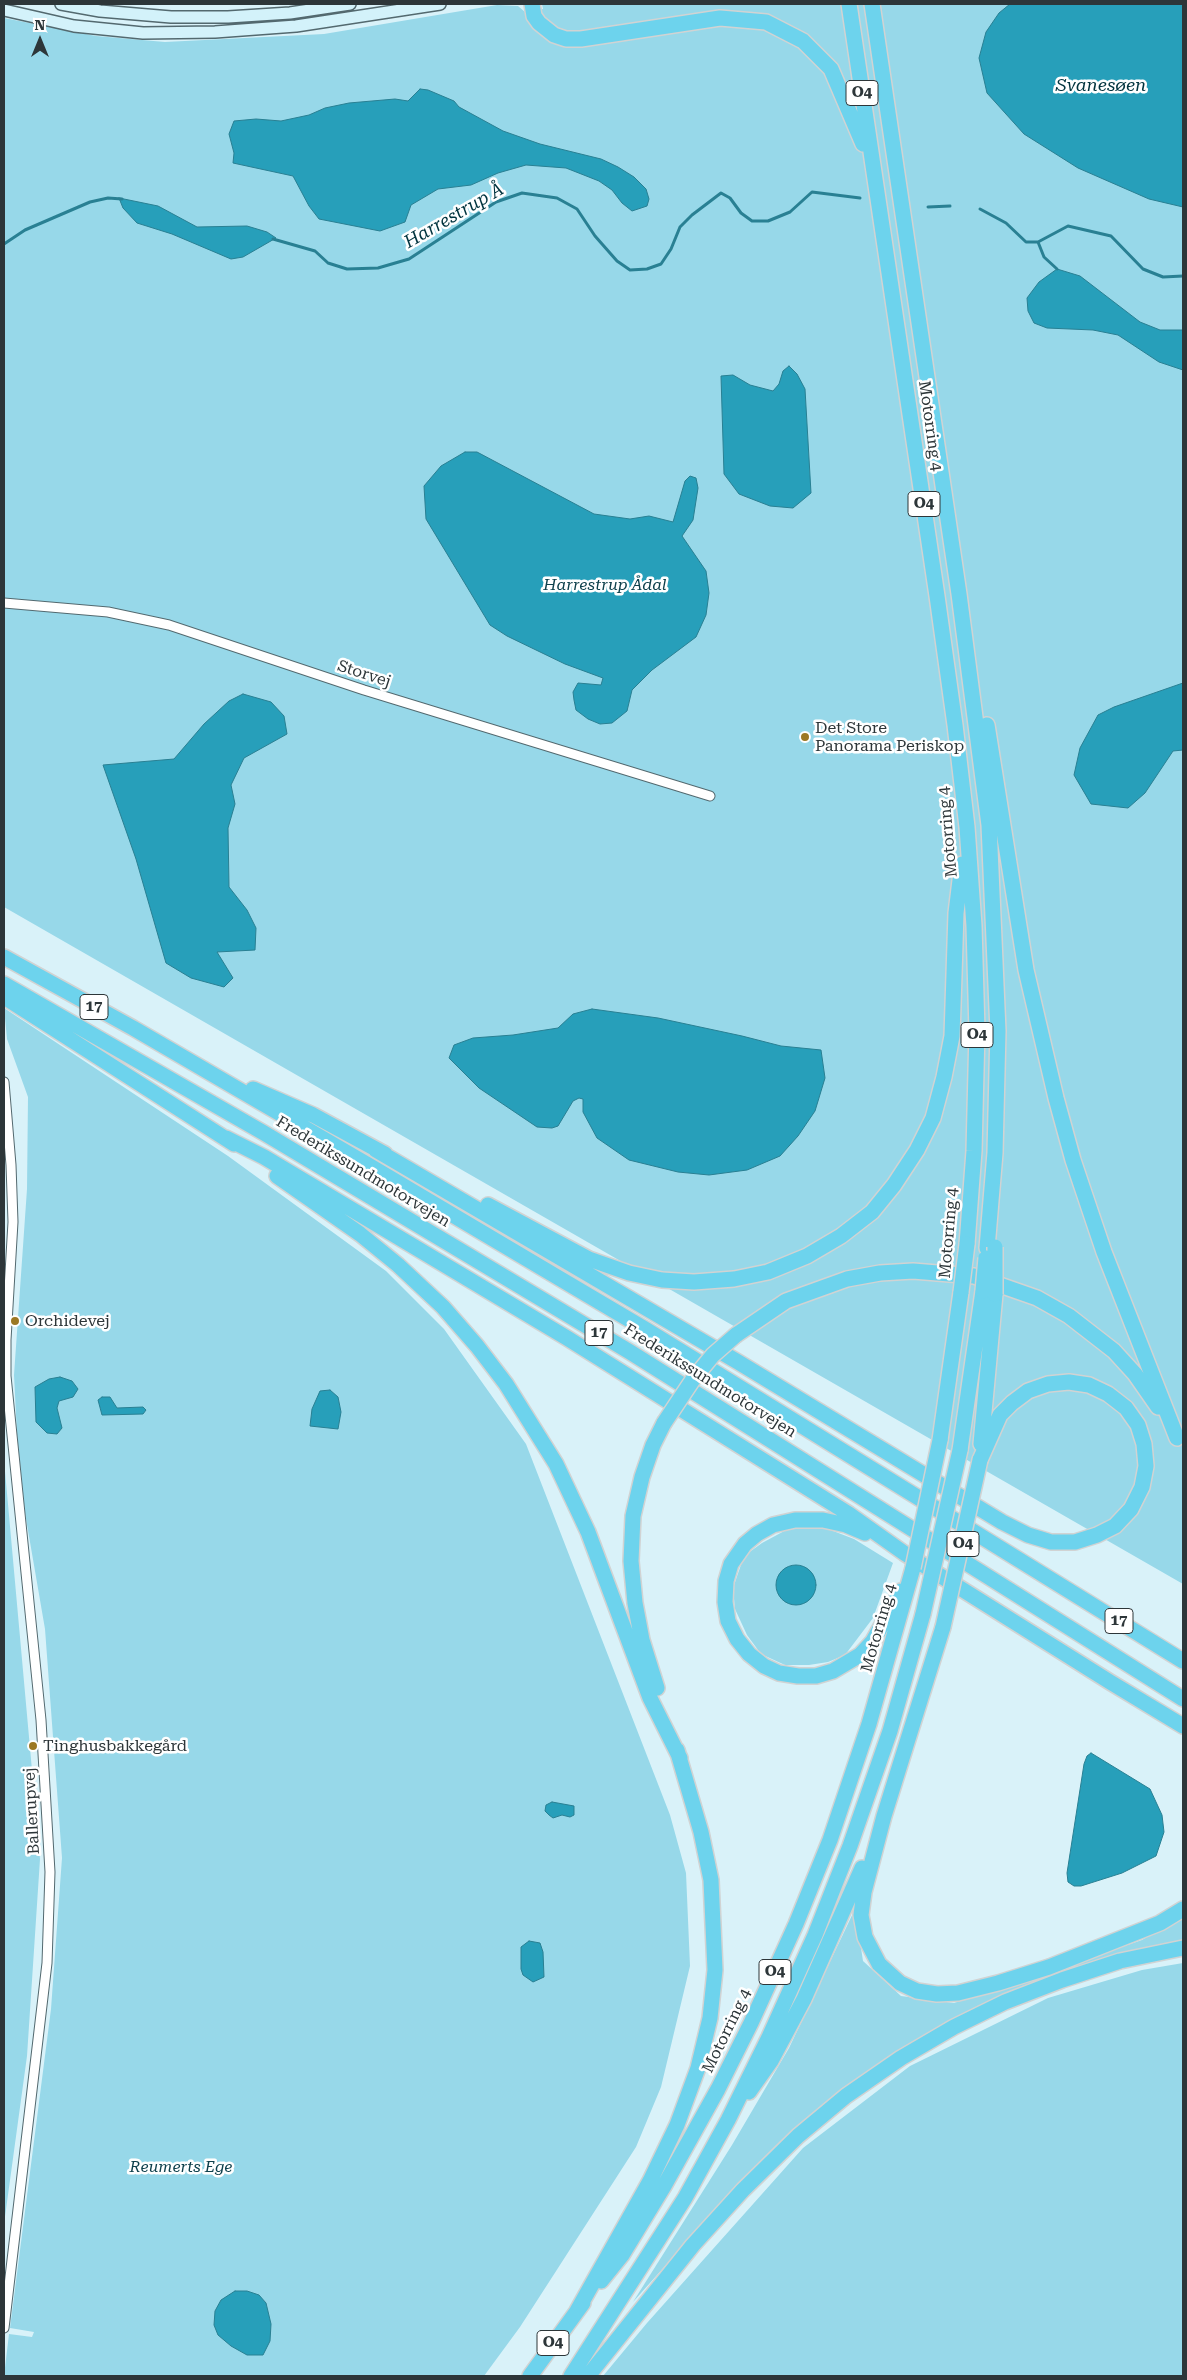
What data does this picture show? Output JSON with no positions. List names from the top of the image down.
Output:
{
  "streets": {
    "highway": [
      "O4",
      "Motorring 4",
      "17",
      "Frederikssundmotorvejen"
    ],
    "street": ["Storvej", "Ballerupvej"]
  },
  "crossings": [
    ["O4", "Motorring 4"]
  ],
  "water": ["Svanesøen", "Harrestrup Å"],
  "parks": ["Harrestrup Ådal", "Reumerts Ege"],
  "places": ["Det Store Panorama Periskop", "Orchidevej", "Tinghusbakkegård"],
  "north": "top"
}
